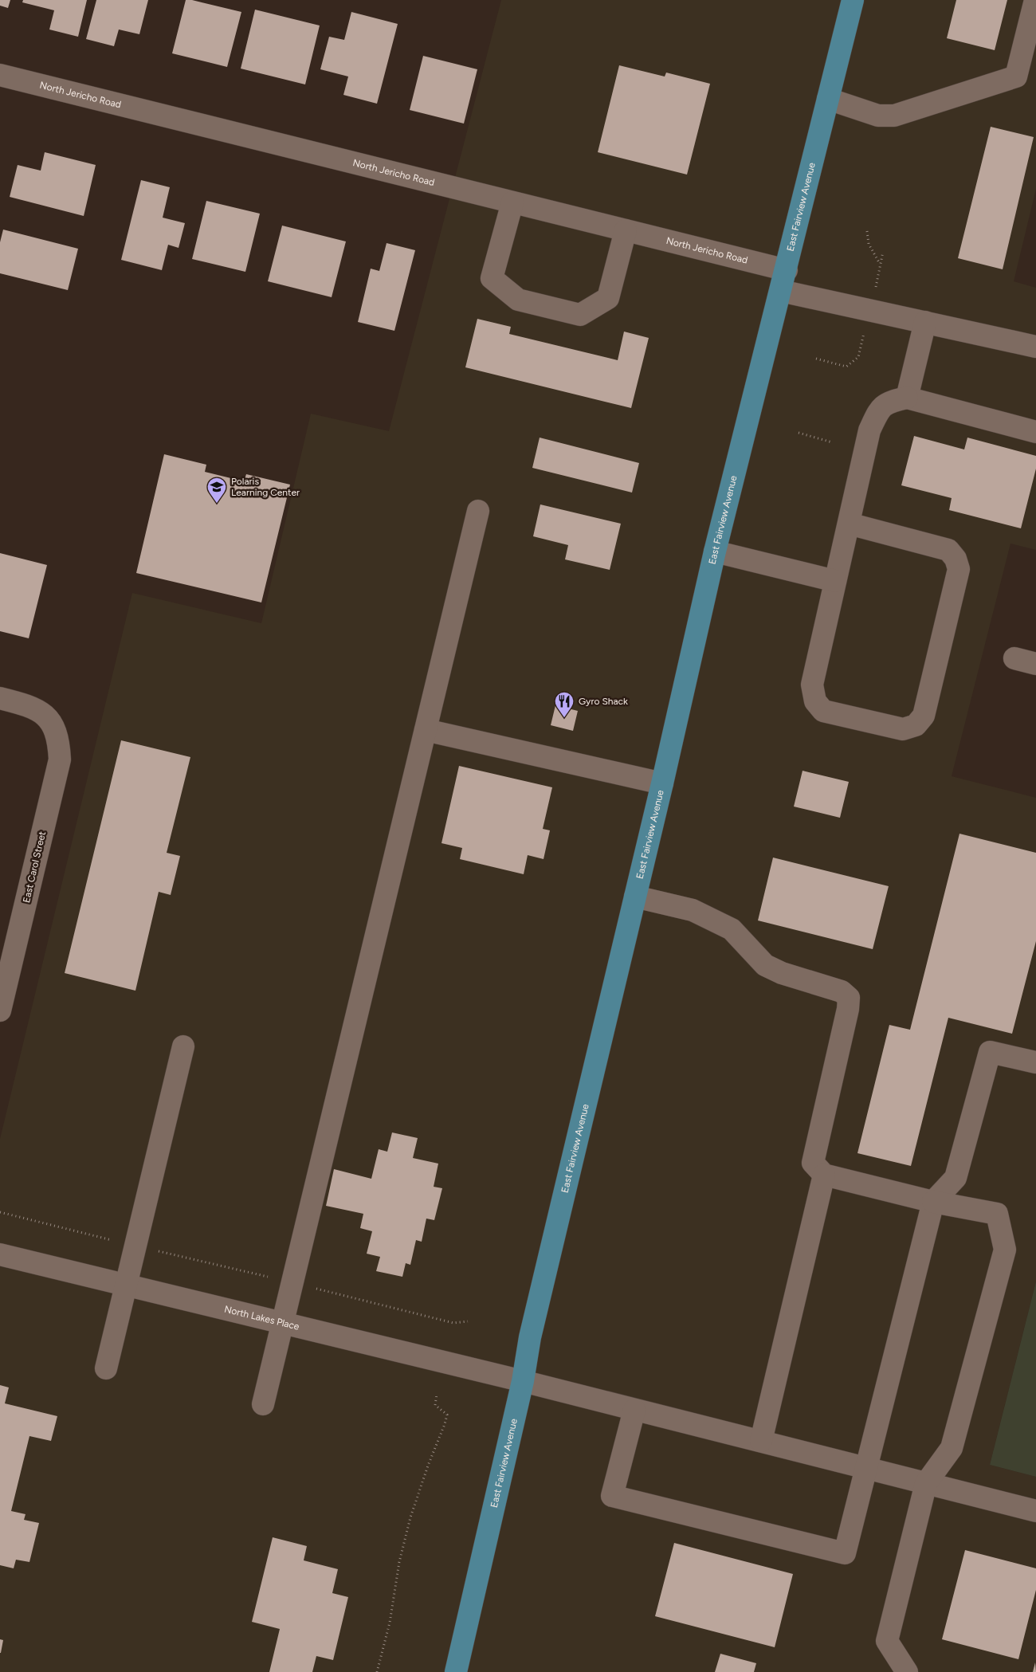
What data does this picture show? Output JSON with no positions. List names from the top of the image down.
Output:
{
  "streets": {
    "main road": ["East Fairview Avenue"],
    "street": ["North Jericho Road", "East Carol Street", "North Lakes Place"]
  },
  "crossings": [
    ["North Jericho Road", "East Fairview Avenue"],
    ["East Fairview Avenue", "North Lakes Place"]
  ],
  "places": {
    "school or university": ["Polaris Learning Center"],
    "restaurant": ["Gyro Shack"]
  }
}
